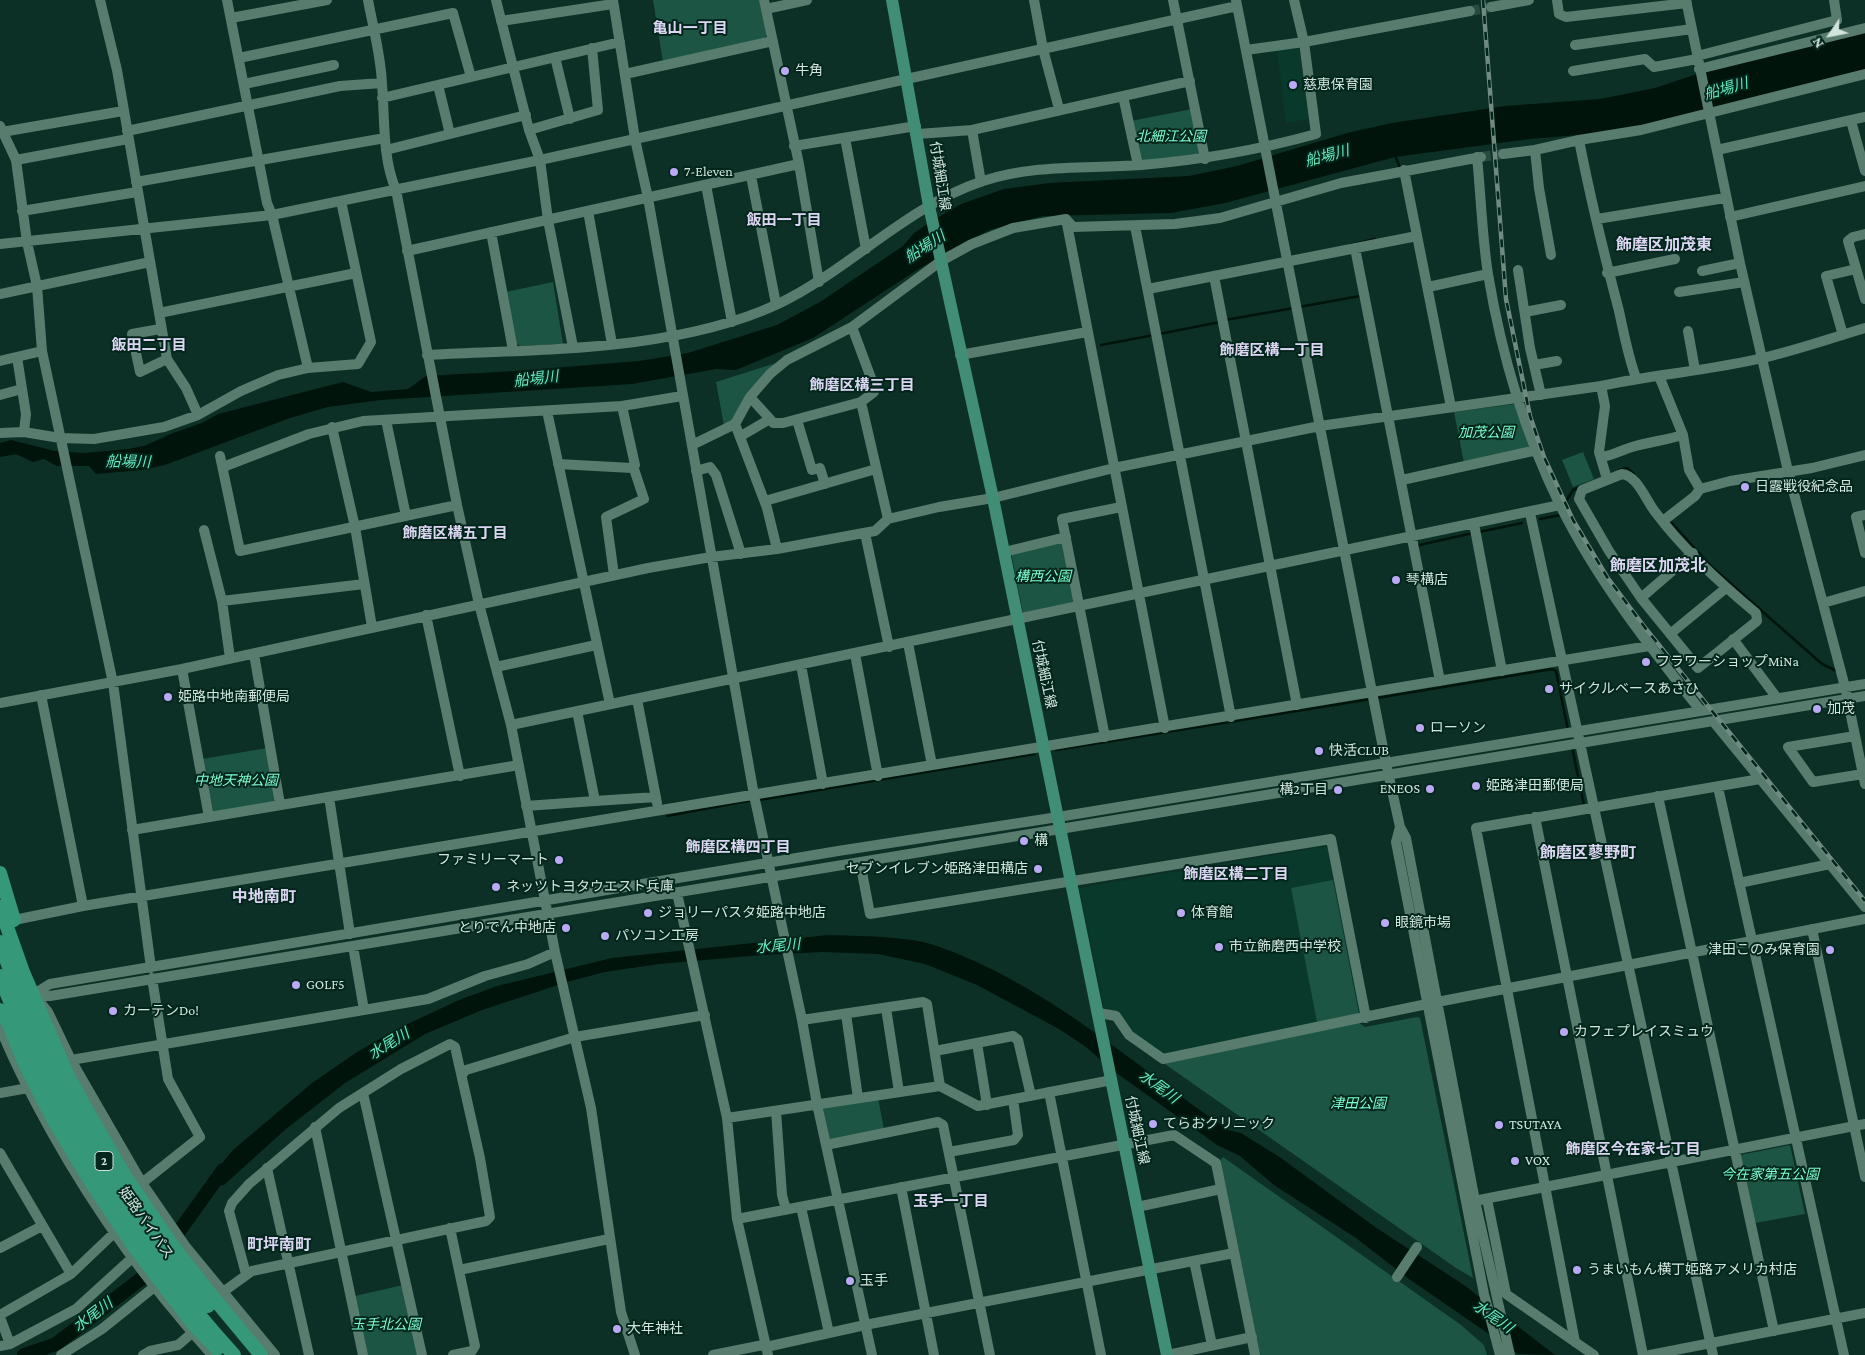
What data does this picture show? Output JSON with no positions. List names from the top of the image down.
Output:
{
  "streets": {
    "highway": ["2", "姫路バイパス"],
    "main road": ["付城細江線"]
  },
  "districts": [
    "亀山一丁目",
    "飯田一丁目",
    "飾磨区加茂東",
    "飯田二丁目",
    "飾磨区構一丁目",
    "飾磨区構三丁目",
    "飾磨区構五丁目",
    "飾磨区加茂北",
    "飾磨区構四丁目",
    "飾磨区蓼野町",
    "飾磨区構二丁目",
    "中地南町",
    "飾磨区今在家七丁目",
    "玉手一丁目",
    "町坪南町"
  ],
  "water": ["船場川", "水尾川"],
  "parks": [
    "北細江公園",
    "加茂公園",
    "構西公園",
    "中地天神公園",
    "津田公園",
    "今在家第五公園",
    "玉手北公園"
  ],
  "places": [
    "牛角",
    "慈恵保育園",
    "7-Eleven",
    "日露戦役紀念品",
    "琴構店",
    "フラワーショップMiNa",
    "サイクルベースあさひ",
    "姫路中地南郵便局",
    "加茂",
    "ローソン",
    "快活CLUB",
    "姫路津田郵便局",
    "ENEOS",
    "構2丁目",
    "構",
    "ファミリーマート",
    "セブンイレブン姫路津田構店",
    "ネッツトヨタウエスト兵庫",
    "ジョリーパスタ姫路中地店",
    "体育館",
    "眼鏡市場",
    "とりでん中地店",
    "パソコン工房",
    "市立飾磨西中学校",
    "津田このみ保育園",
    "GOLF5",
    "カーテンDo!",
    "カフェプレイスミュウ",
    "てらおクリニック",
    "TSUTAYA",
    "VOX",
    "うまいもん横丁姫路アメリカ村店",
    "玉手",
    "大年神社"
  ],
  "north": "bottom left"
}
